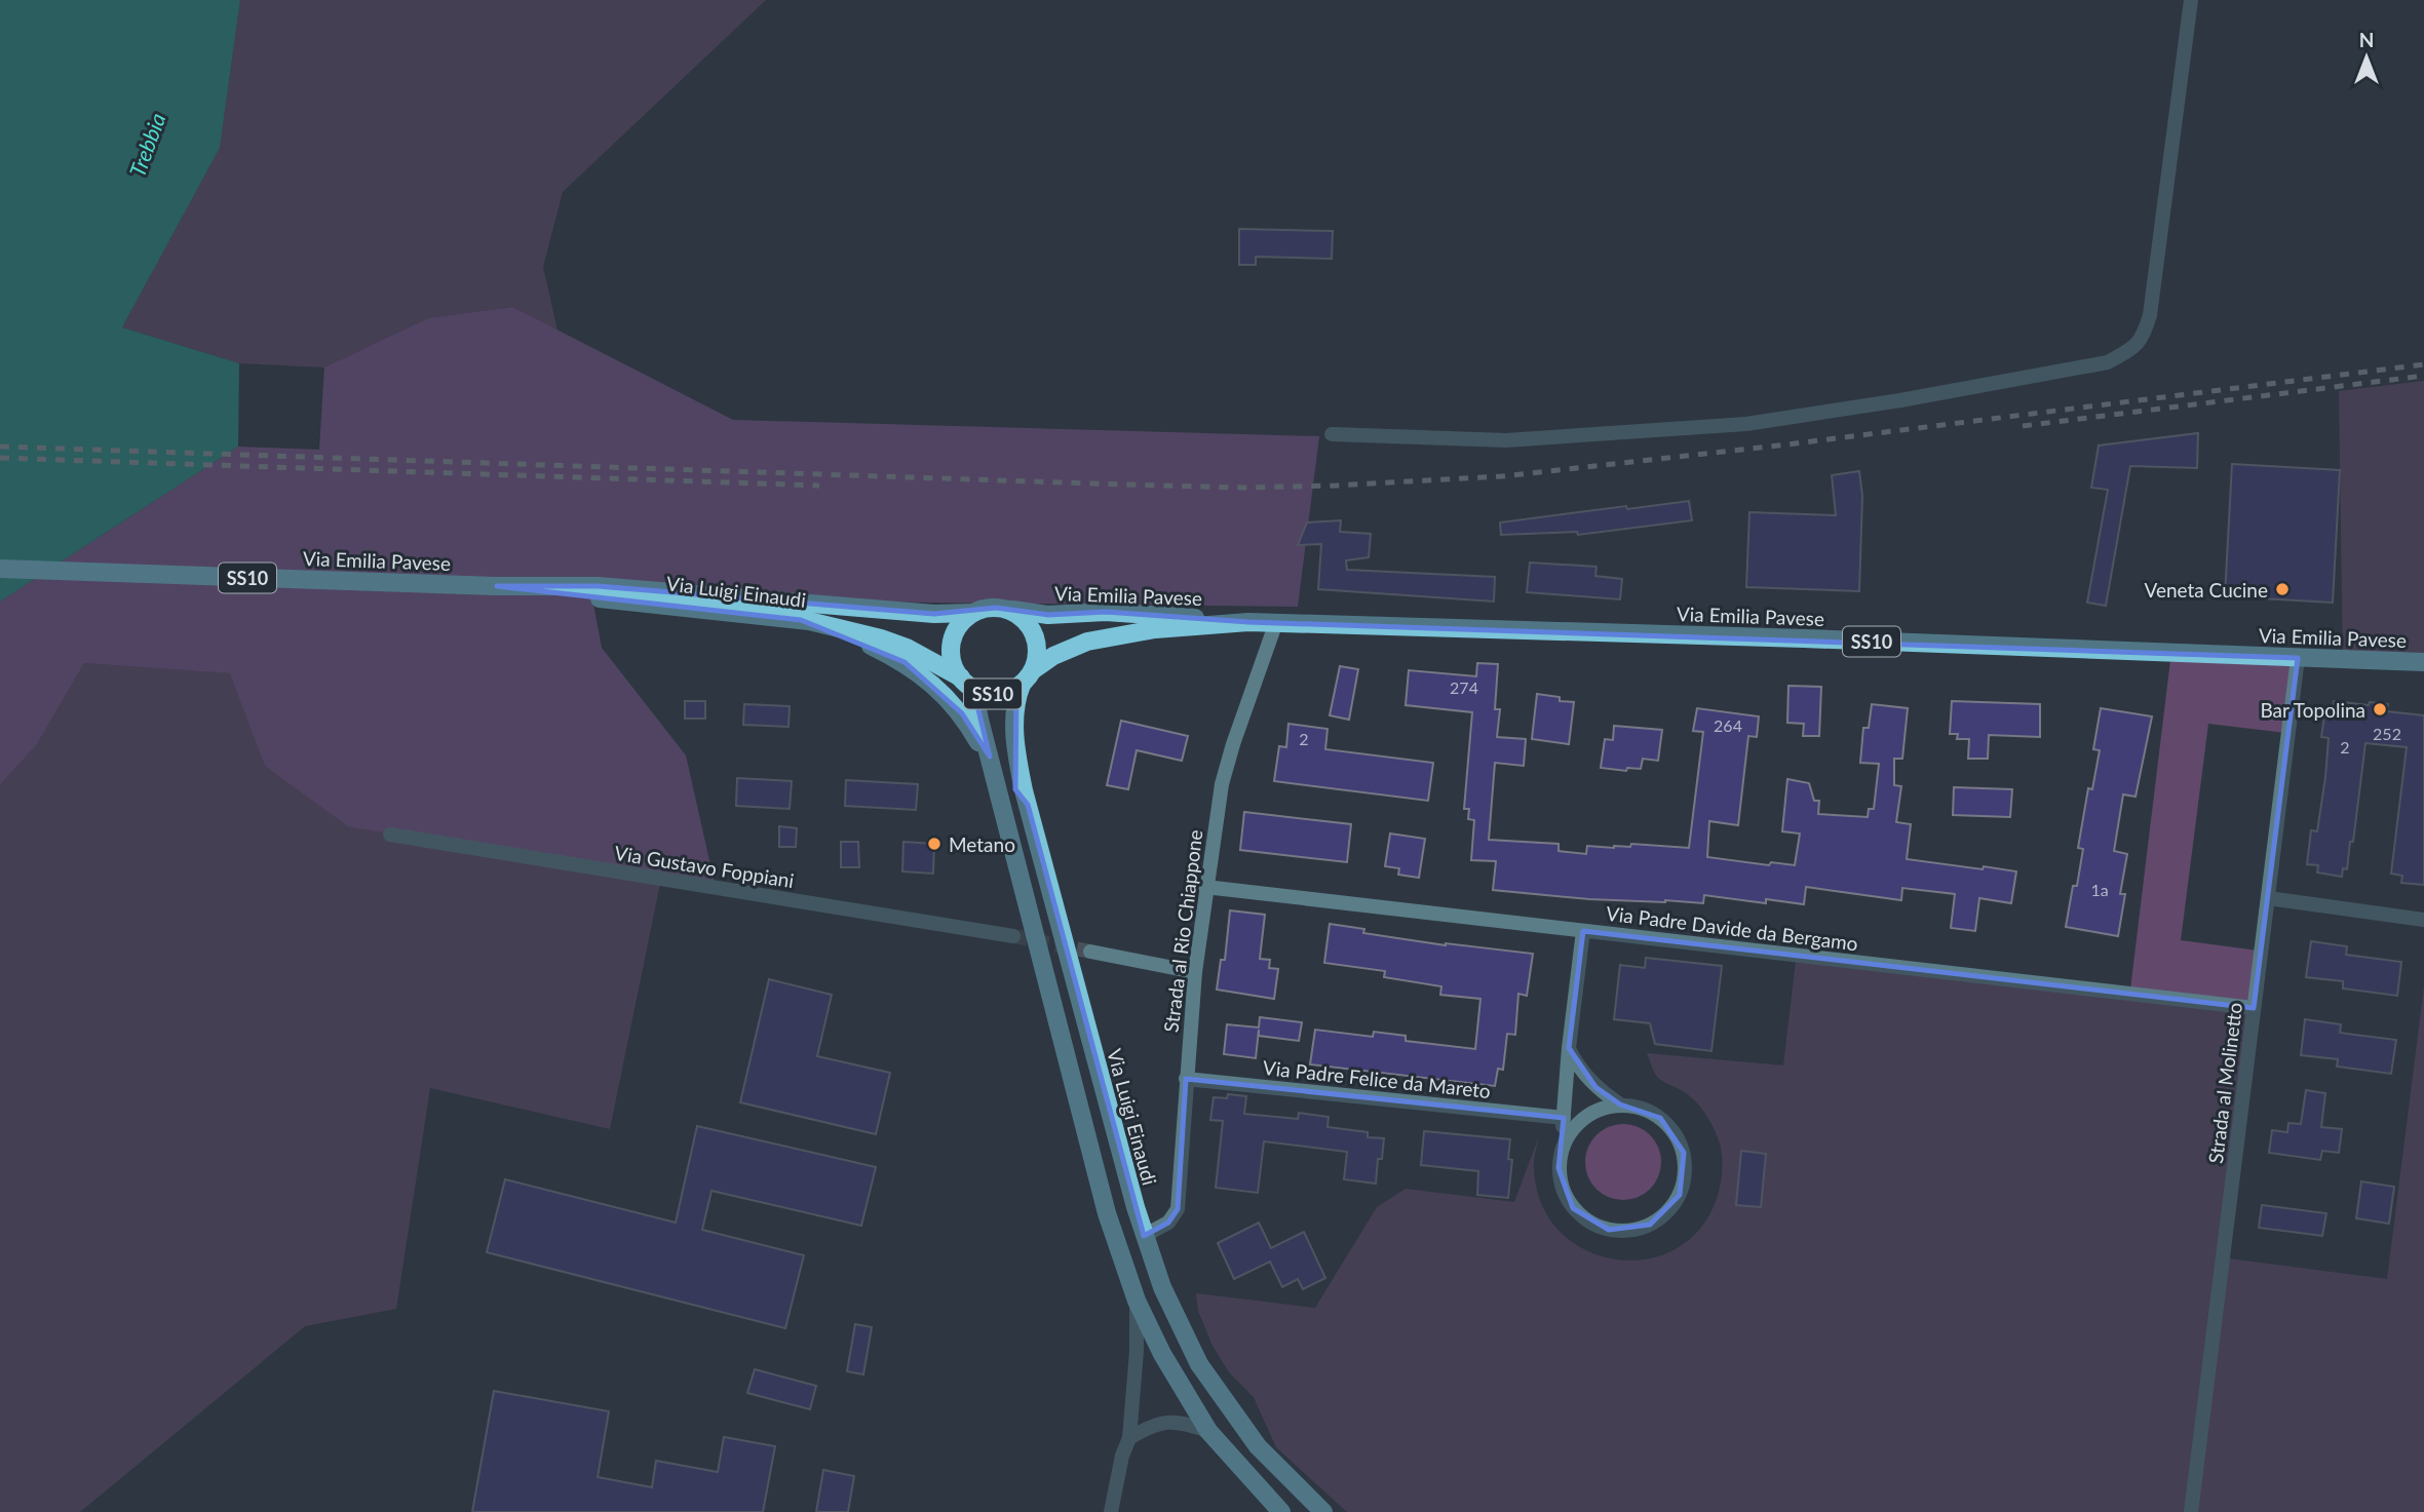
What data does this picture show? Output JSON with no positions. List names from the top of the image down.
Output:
{
  "streets": {
    "main road": ["Via Emilia Pavese", "SS10", "Via Luigi Einaudi"],
    "street": [
      "Via Gustavo Foppiani",
      "Via Padre Davide da Bergamo",
      "Strada al Rio Chiappone",
      "Via Padre Felice da Mareto",
      "Strada al Molinetto"
    ]
  },
  "crossings": [
    ["Via Emilia Pavese", "SS10"],
    ["Via Emilia Pavese", "Via Luigi Einaudi"],
    ["Via Emilia Pavese", "Strada al Rio Chiappone"],
    ["Via Emilia Pavese", "Strada al Molinetto"],
    ["SS10", "Via Luigi Einaudi"],
    ["Via Luigi Einaudi", "Strada al Rio Chiappone"],
    ["Via Padre Davide da Bergamo", "Strada al Rio Chiappone"],
    ["Via Padre Davide da Bergamo", "Strada al Molinetto"],
    ["Strada al Rio Chiappone", "Via Padre Felice da Mareto"]
  ],
  "water": ["Trebbia"],
  "places": ["Veneta Cucine", "Bar Topolina", "Metano"],
  "house_numbers": [
    "274",
    "264",
    "252",
    "2",
    "2",
    "1a"
  ],
  "north": "top"
}
